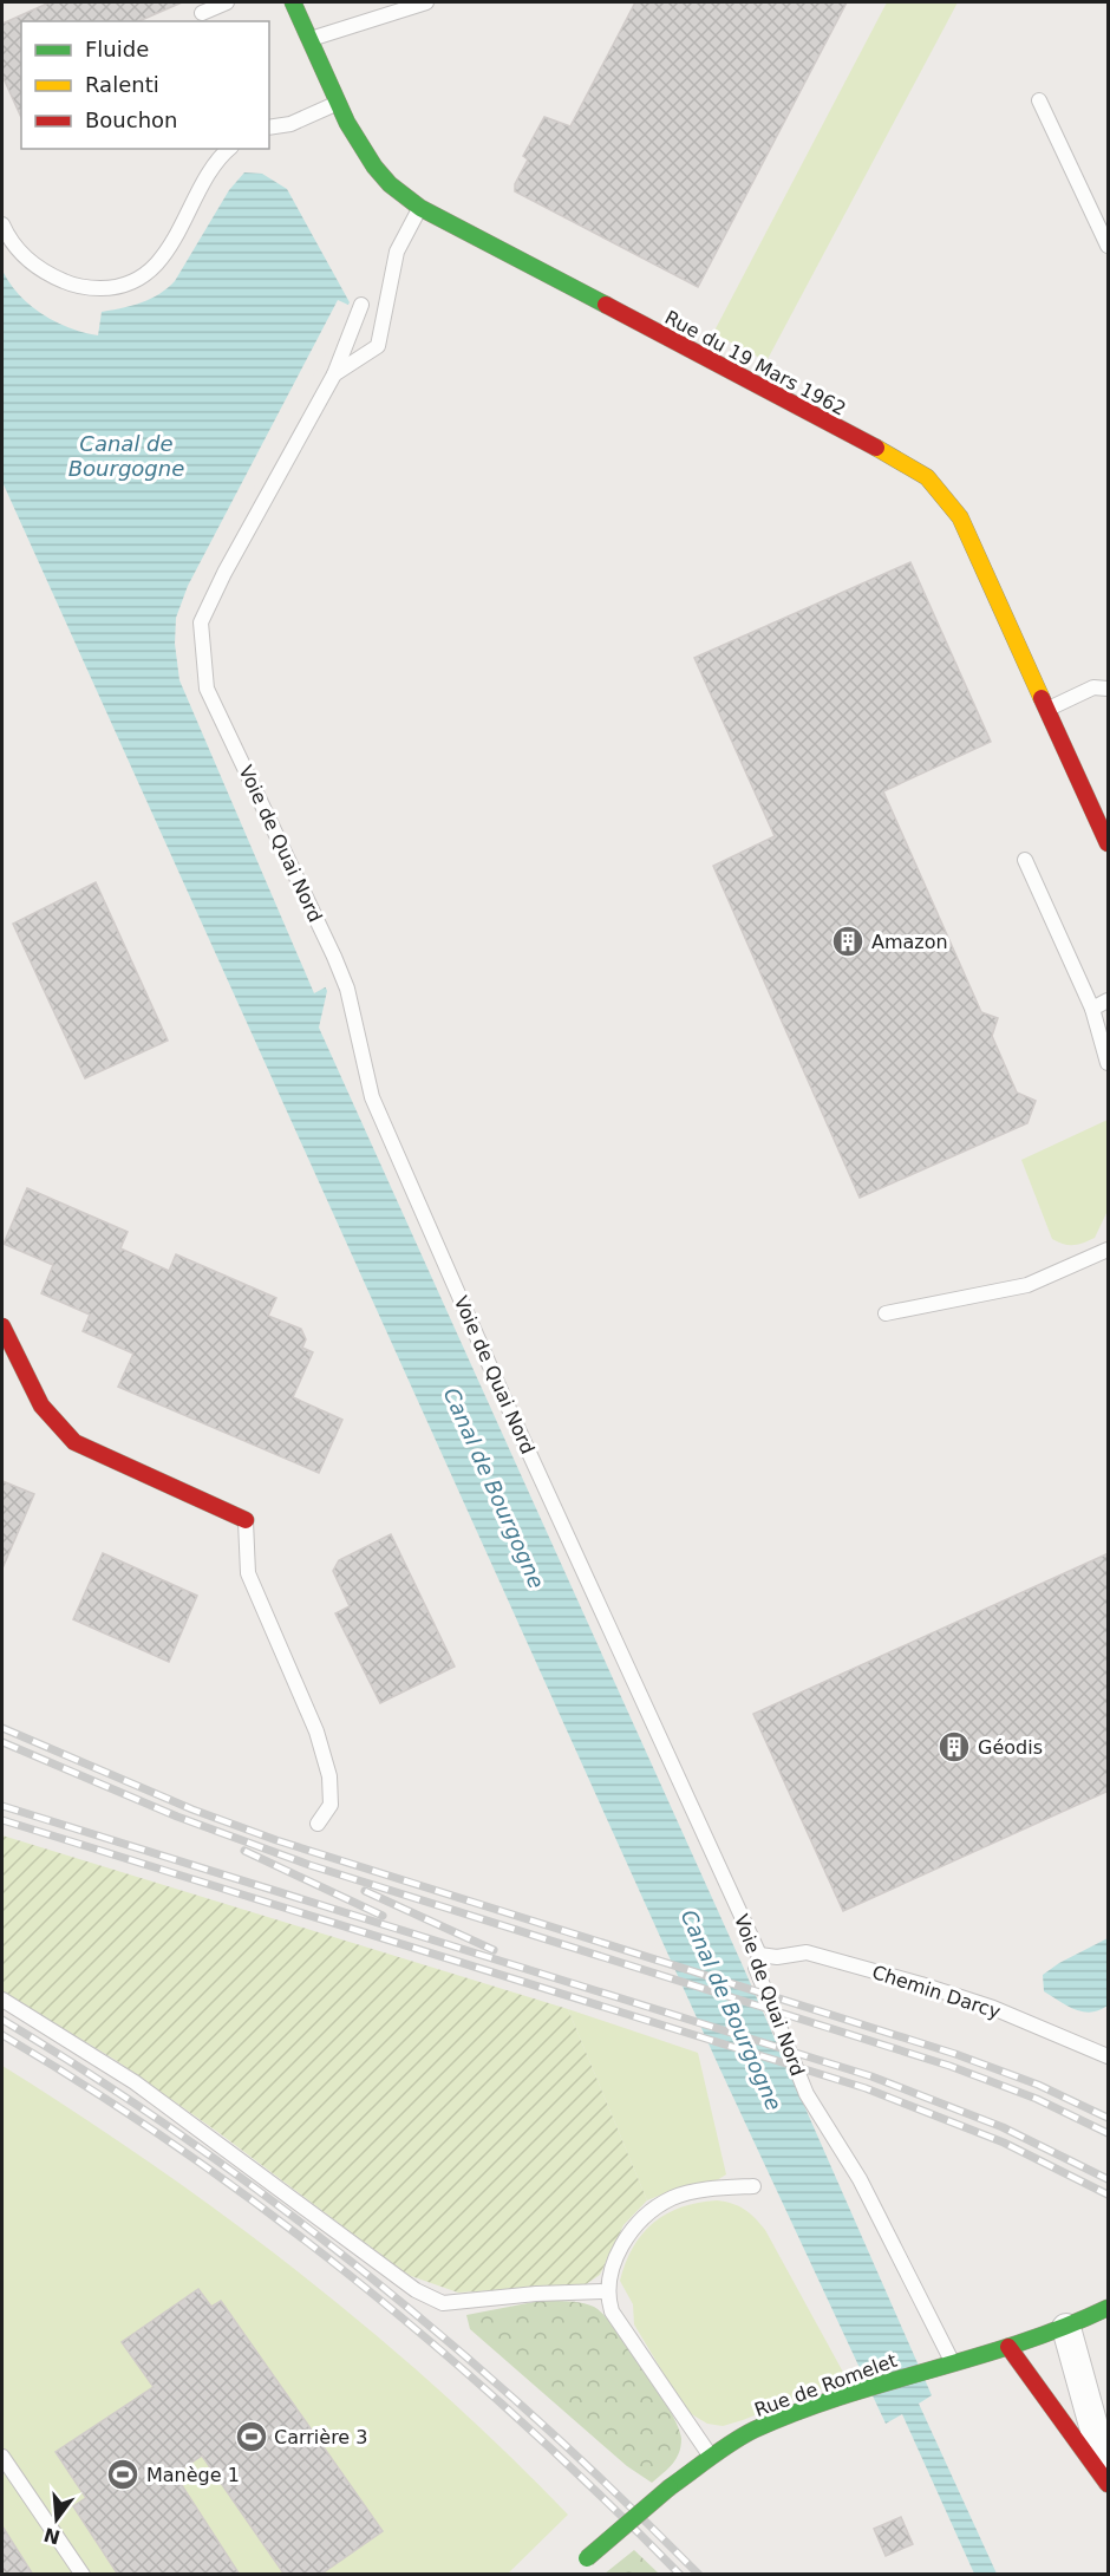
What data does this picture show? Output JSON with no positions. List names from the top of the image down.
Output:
{
  "streets": {
    "street": ["Rue du 19 Mars 1962", "Rue de Romelet"],
    "lane": ["Voie de Quai Nord", "Chemin Darcy"]
  },
  "crossings": [
    ["Rue du 19 Mars 1962", "Voie de Quai Nord"],
    ["Voie de Quai Nord", "Chemin Darcy"],
    ["Voie de Quai Nord", "Rue de Romelet"]
  ],
  "water": ["Canal de Bourgogne"],
  "places": {
    "building": ["Amazon", "Géodis"],
    "sports": ["Carrière 3", "Manège 1"]
  },
  "legend": ["Fluide", "Ralenti", "Bouchon"],
  "north": "bottom"
}
